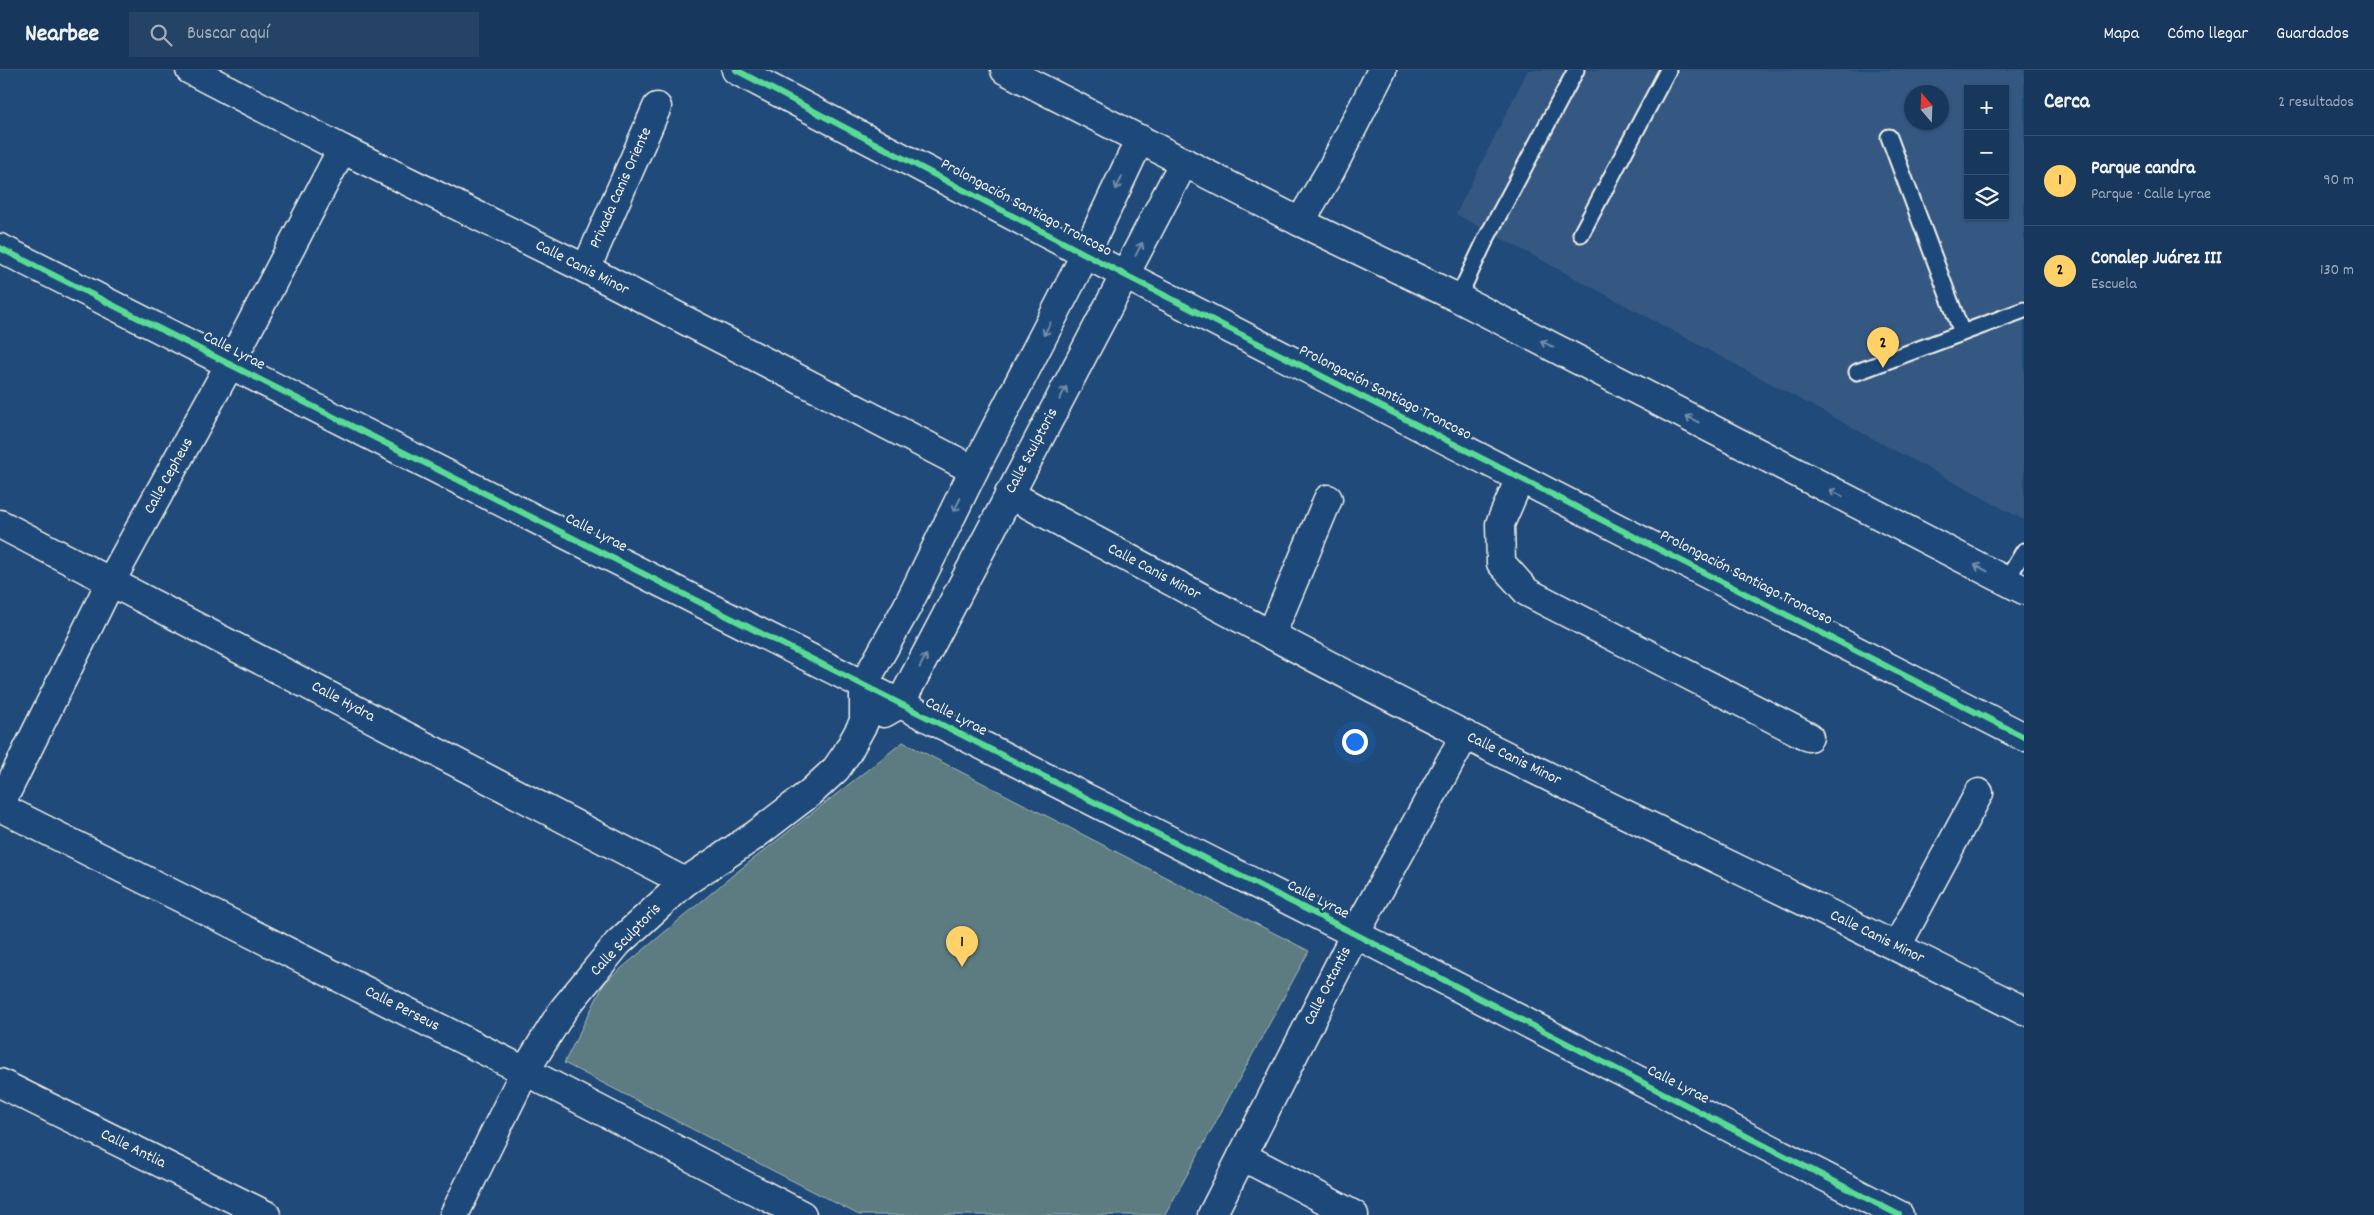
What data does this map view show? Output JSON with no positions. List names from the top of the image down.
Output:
{
  "streets": {
    "street": [
      "Privada Canis Oriente",
      "Prolongación Santiago Troncoso",
      "Calle Canis Minor",
      "Calle Lyrae",
      "Calle Sculptoris",
      "Calle Cepheus",
      "Calle Hydra",
      "Calle Octantis",
      "Calle Perseus",
      "Calle Antlia"
    ]
  },
  "crossings": [
    ["Privada Canis Oriente", "Calle Canis Minor"],
    ["Prolongación Santiago Troncoso", "Calle Sculptoris"],
    ["Calle Canis Minor", "Calle Sculptoris"],
    ["Calle Canis Minor", "Calle Cepheus"],
    ["Calle Canis Minor", "Calle Octantis"],
    ["Calle Lyrae", "Calle Sculptoris"],
    ["Calle Lyrae", "Calle Cepheus"],
    ["Calle Lyrae", "Calle Octantis"],
    ["Calle Sculptoris", "Calle Hydra"],
    ["Calle Sculptoris", "Calle Perseus"],
    ["Calle Cepheus", "Calle Hydra"],
    ["Calle Cepheus", "Calle Perseus"]
  ],
  "north": "top",
  "page": {
    "header": "Nearbee",
    "search": "Buscar aquí",
    "nav": ["Mapa", "Cómo llegar", "Guardados"],
    "heading": ["Cerca", "2 resultados"],
    "map_buttons": ["+", "−"],
    "list": [
      {
        "mark": "1",
        "name": "Parque candra",
        "note": "Parque · Calle Lyrae",
        "value": "90 m"
      },
      {
        "mark": "2",
        "name": "Conalep Juárez III",
        "note": "Escuela",
        "value": "130 m"
      }
    ],
    "pins": ["2", "1"]
  }
}
